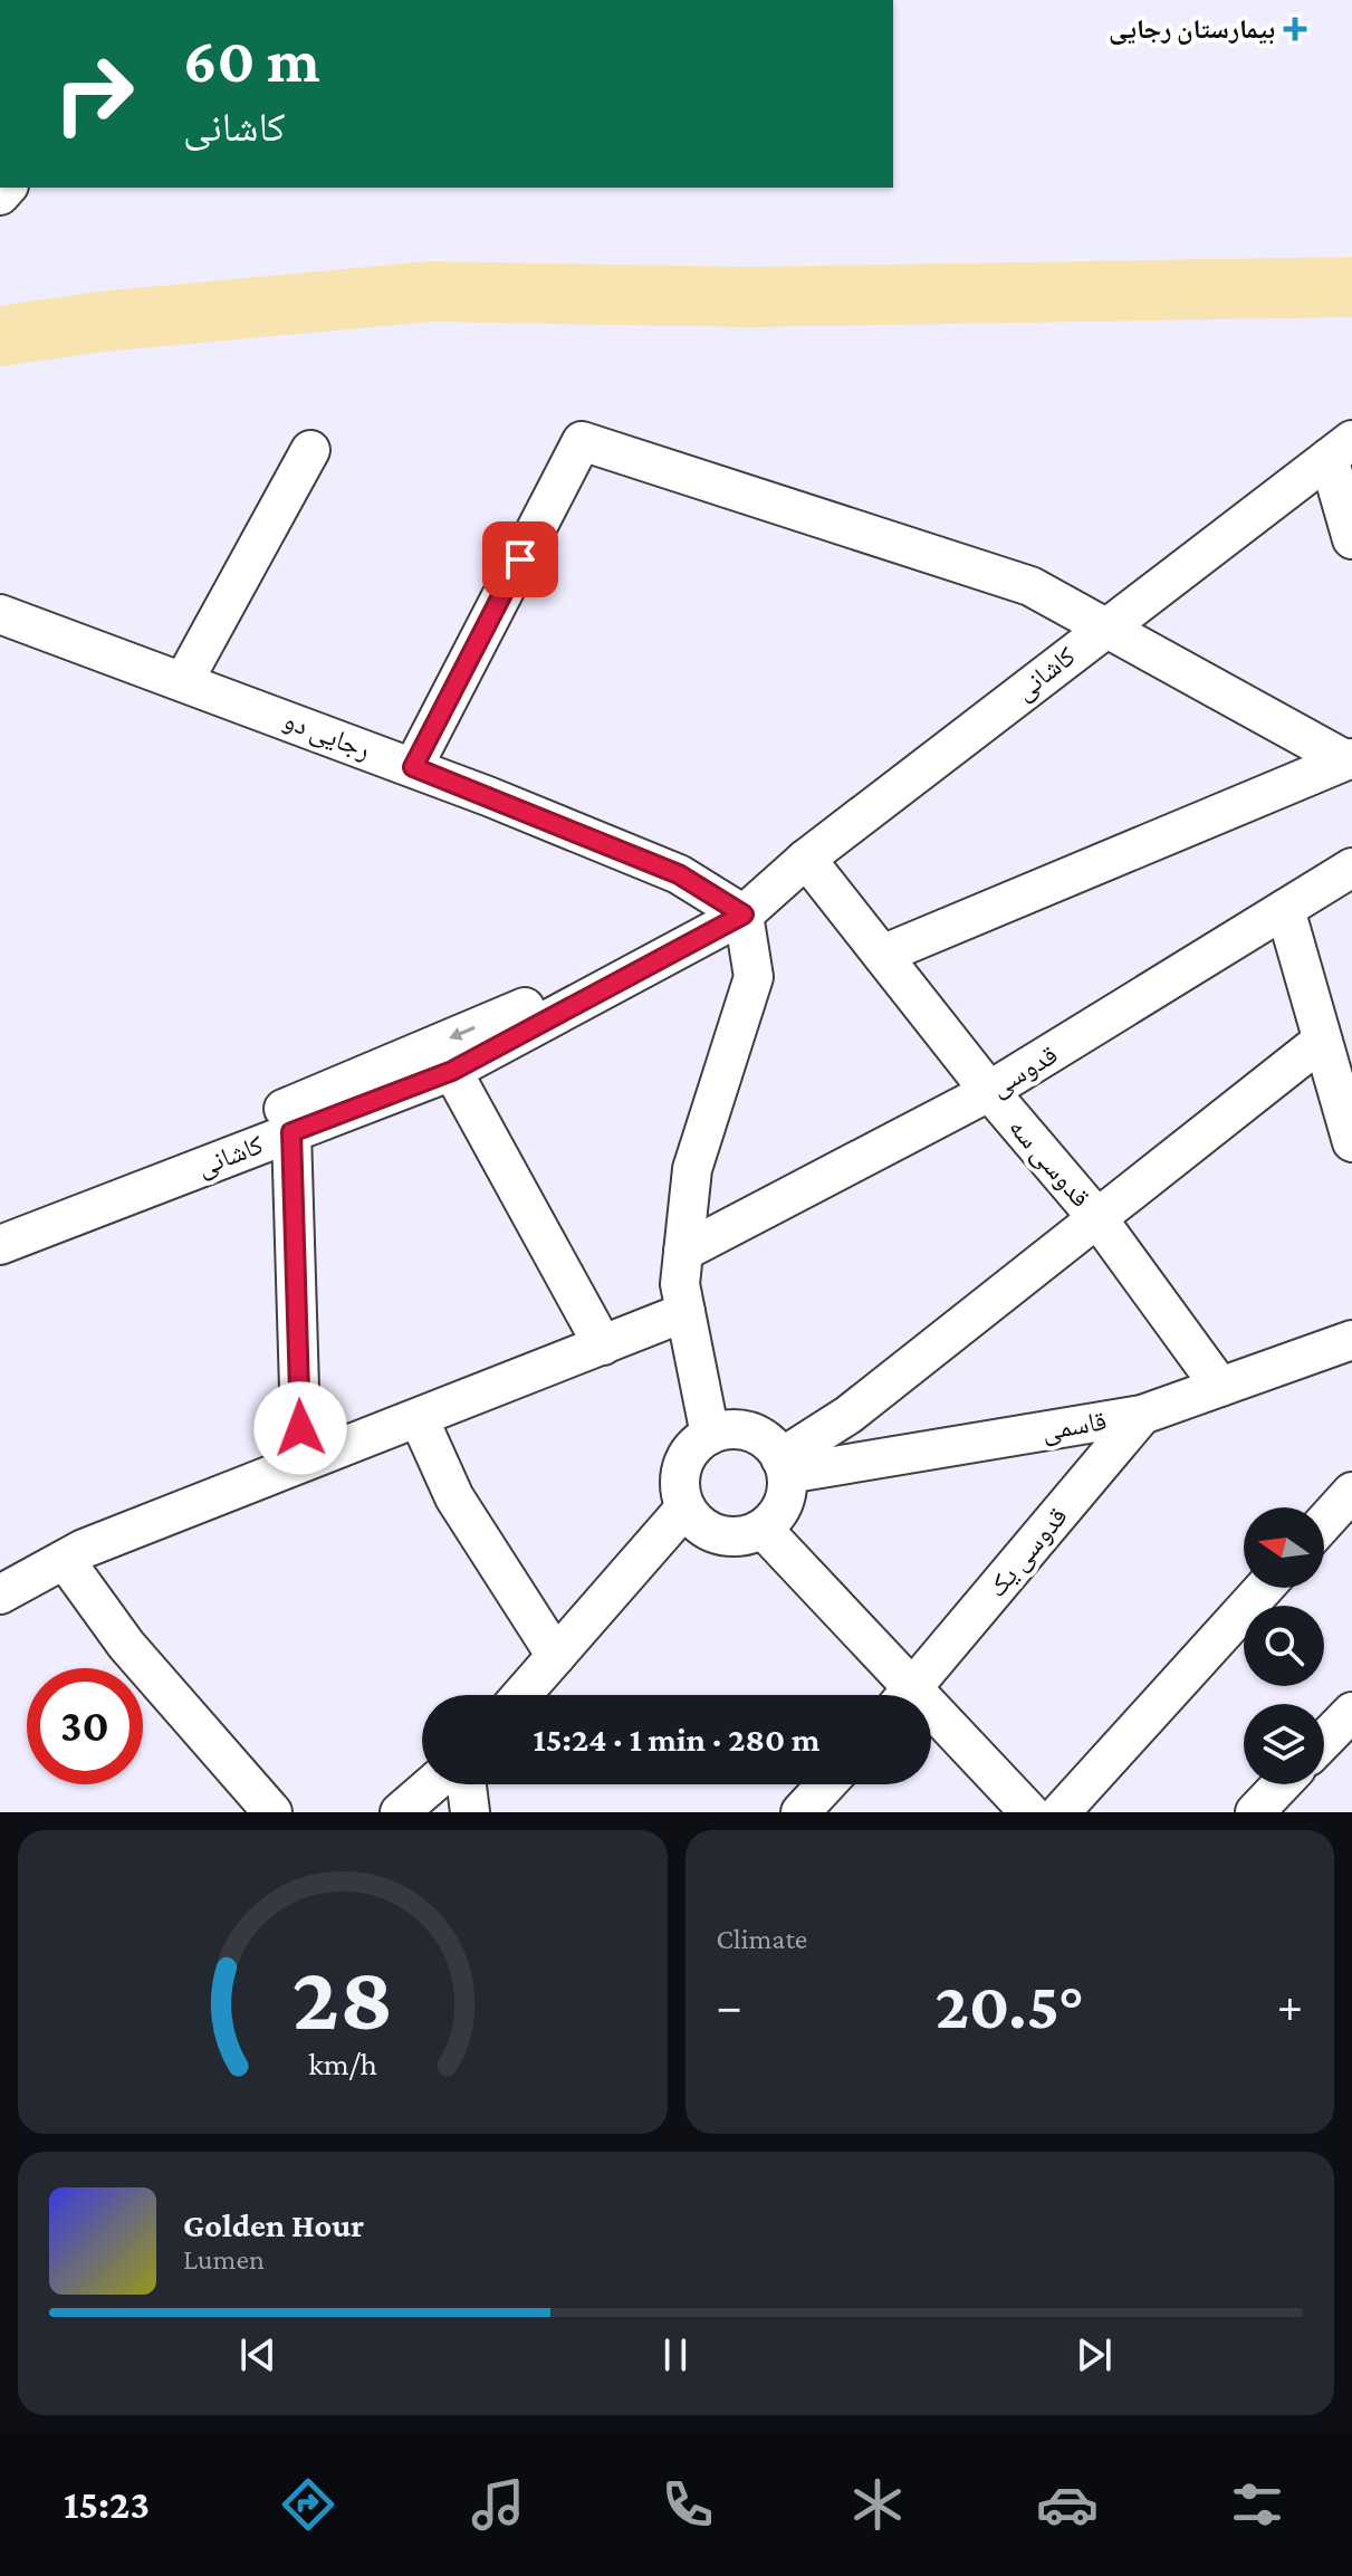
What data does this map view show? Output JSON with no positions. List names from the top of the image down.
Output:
{
  "streets": {
    "street": [
      "کاشانی",
      "رجایی دو",
      "قدوسی",
      "قدوسی سه",
      "قاسمی",
      "قدوسی یک"
    ]
  },
  "crossings": [
    ["کاشانی", "رجایی دو"],
    ["کاشانی", "قدوسی سه"],
    ["قدوسی", "قدوسی سه"],
    ["قدوسی سه", "قاسمی"],
    ["قاسمی", "قدوسی یک"]
  ],
  "places": {
    "health": ["بیمارستان رجایی"]
  },
  "north": "left",
  "page": {
    "turn": ["60 m", "کاشانی"],
    "limit": "30",
    "trip": "15:24 · 1 min · 280 m",
    "tile": "Climate",
    "heat": ["−", "20.5°", "+"],
    "song": ["Golden Hour", "Lumen"],
    "tabs": "15:23",
    "gauge": ["28", "km/h"]
  }
}
